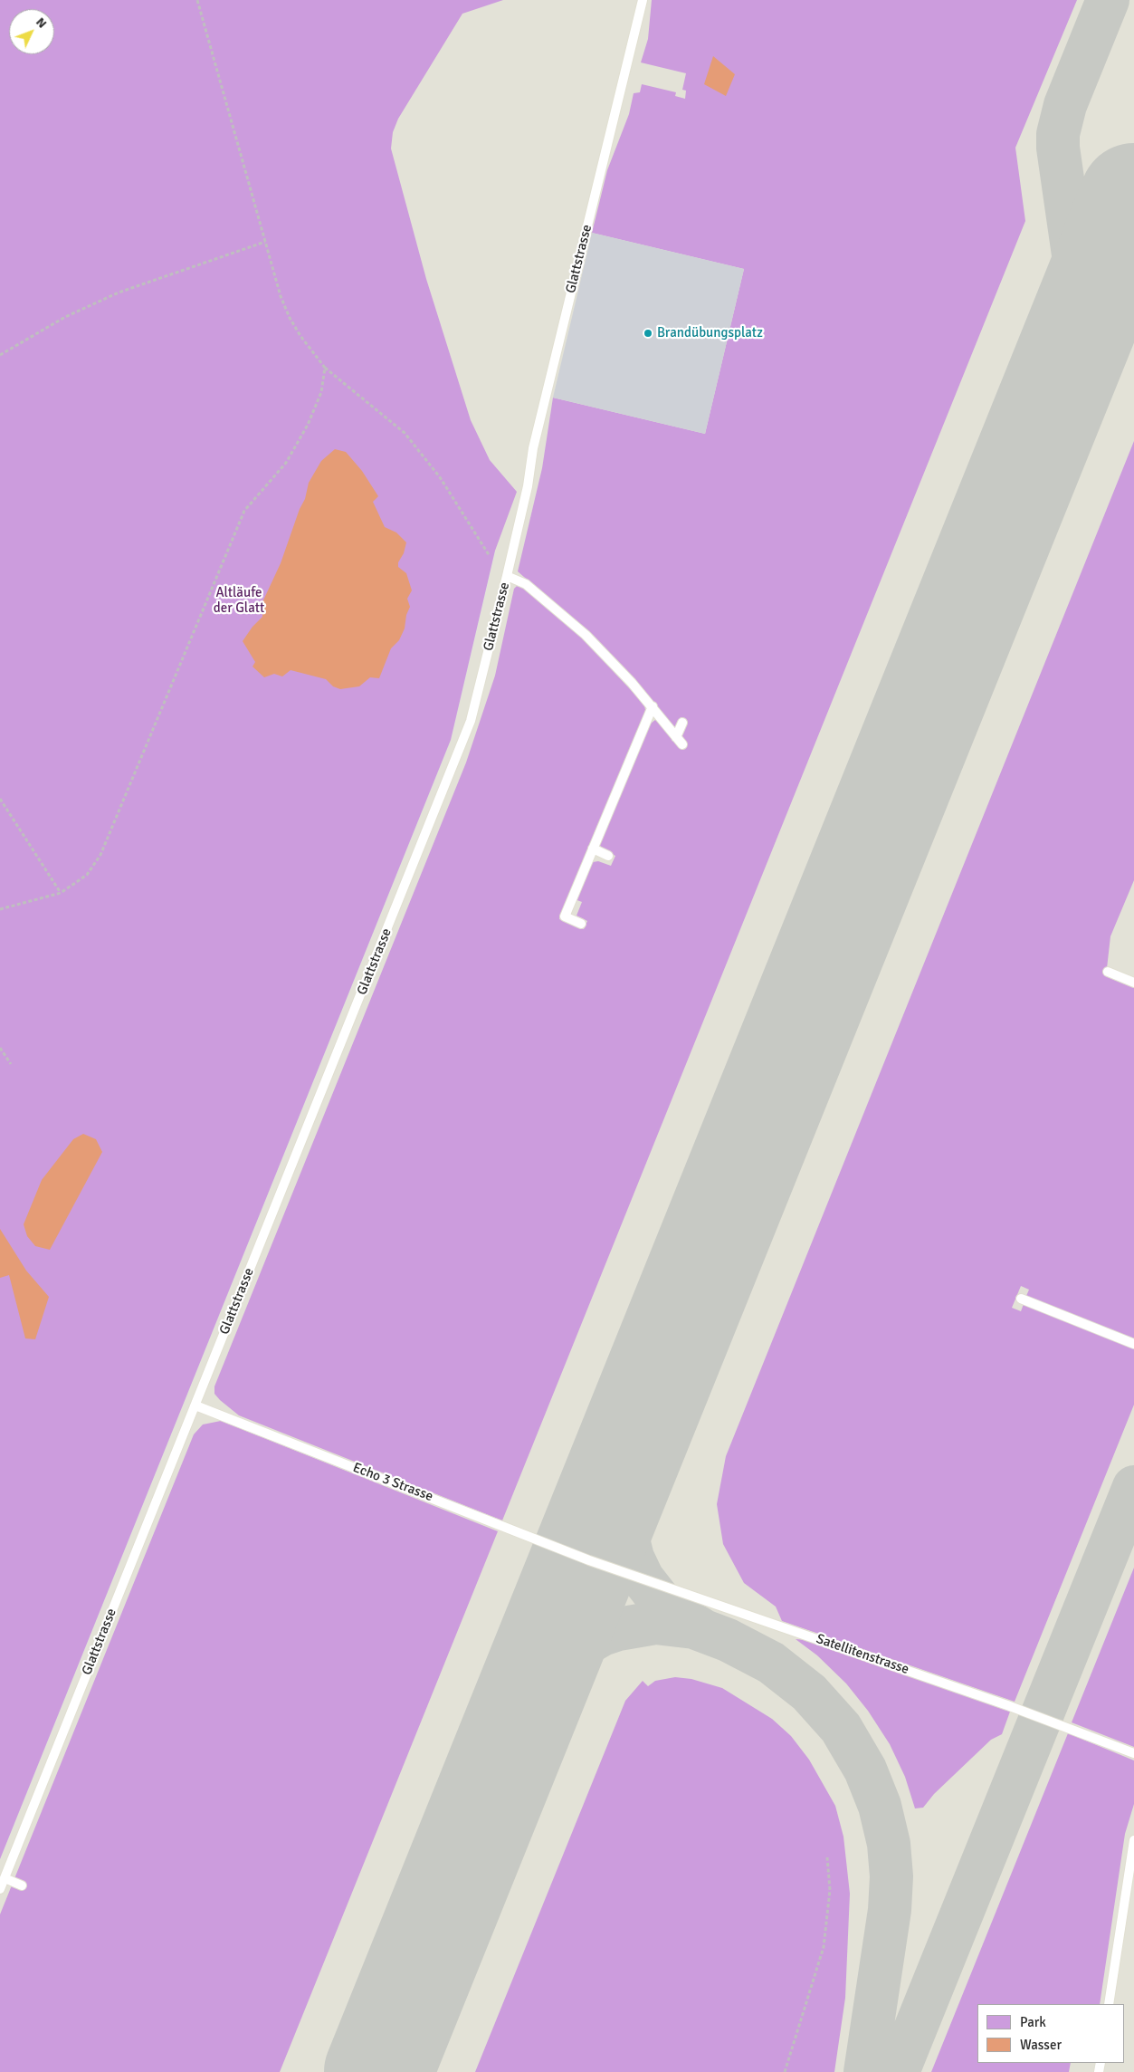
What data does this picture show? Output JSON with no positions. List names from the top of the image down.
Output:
{
  "streets": {
    "lane": ["Glattstrasse", "Echo 3 Strasse", "Satellitenstrasse"]
  },
  "crossings": [
    ["Glattstrasse", "Echo 3 Strasse"],
    ["Echo 3 Strasse", "Satellitenstrasse"]
  ],
  "parks": ["Altläufe der Glatt"],
  "places": ["Brandübungsplatz"],
  "legend": ["Park", "Wasser"],
  "north": "top right"
}
